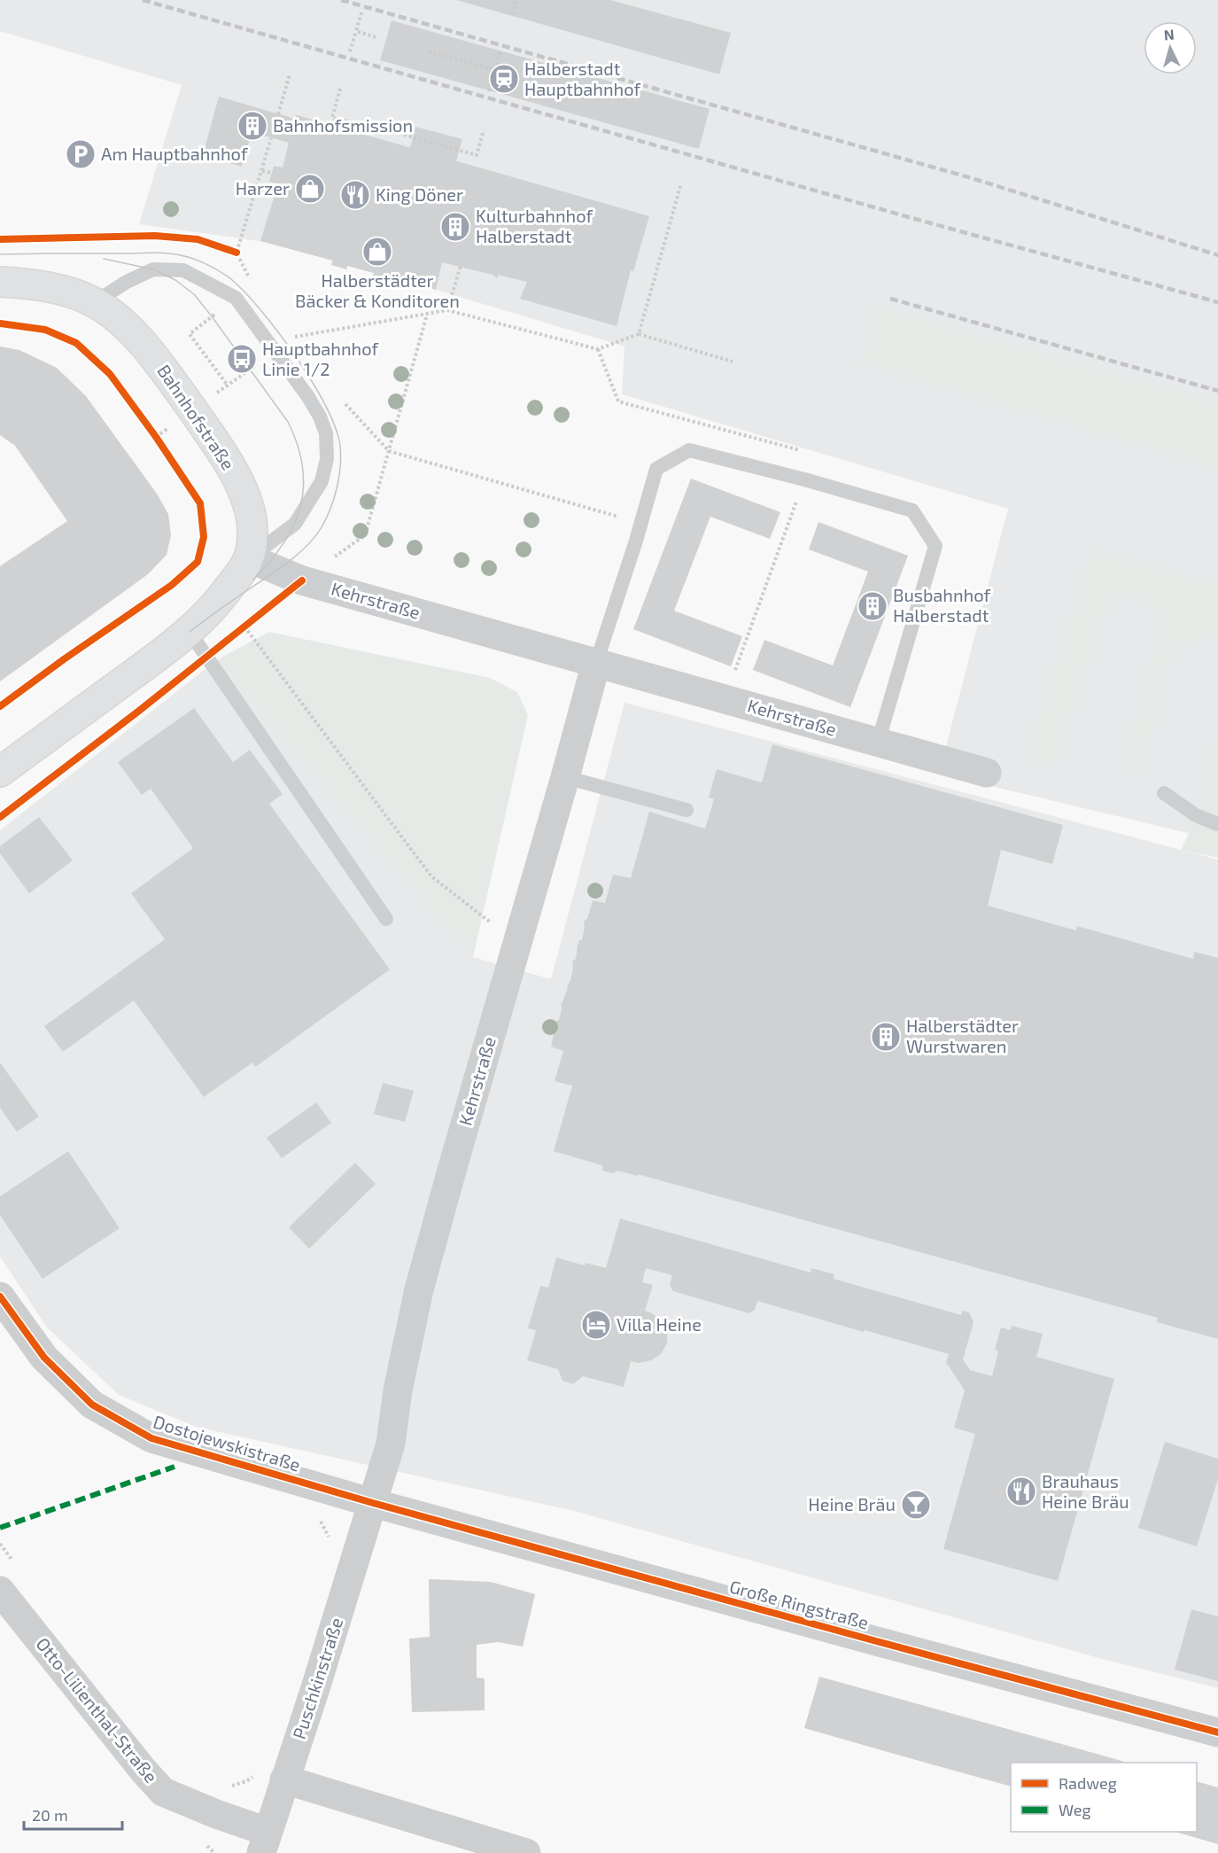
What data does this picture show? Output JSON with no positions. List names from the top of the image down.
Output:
{
  "streets": {
    "street": [
      "Bahnhofstraße",
      "Kehrstraße",
      "Dostojewskistraße",
      "Große Ringstraße",
      "Puschkinstraße",
      "Otto-Lilienthal-Straße"
    ]
  },
  "crossings": [
    ["Bahnhofstraße", "Kehrstraße"],
    ["Kehrstraße", "Dostojewskistraße"],
    ["Kehrstraße", "Große Ringstraße"],
    ["Kehrstraße", "Puschkinstraße"],
    ["Dostojewskistraße", "Große Ringstraße"],
    ["Dostojewskistraße", "Puschkinstraße"],
    ["Große Ringstraße", "Puschkinstraße"],
    ["Puschkinstraße", "Otto-Lilienthal-Straße"]
  ],
  "places": {
    "station": ["Halberstadt Hauptbahnhof"],
    "building": [
      "Bahnhofsmission",
      "Kulturbahnhof Halberstadt",
      "Busbahnhof Halberstadt",
      "Halberstädter Wurstwaren"
    ],
    "parking": ["Am Hauptbahnhof"],
    "shop": ["Harzer", "Halberstädter Bäcker & Konditoren"],
    "restaurant": ["King Döner", "Brauhaus Heine Bräu"],
    "bus stop": ["Hauptbahnhof Linie 1/2"],
    "hotel": ["Villa Heine"],
    "bar": ["Heine Bräu"]
  },
  "legend": ["Radweg", "Weg"],
  "scale_bar": "20 m",
  "north": "top"
}
